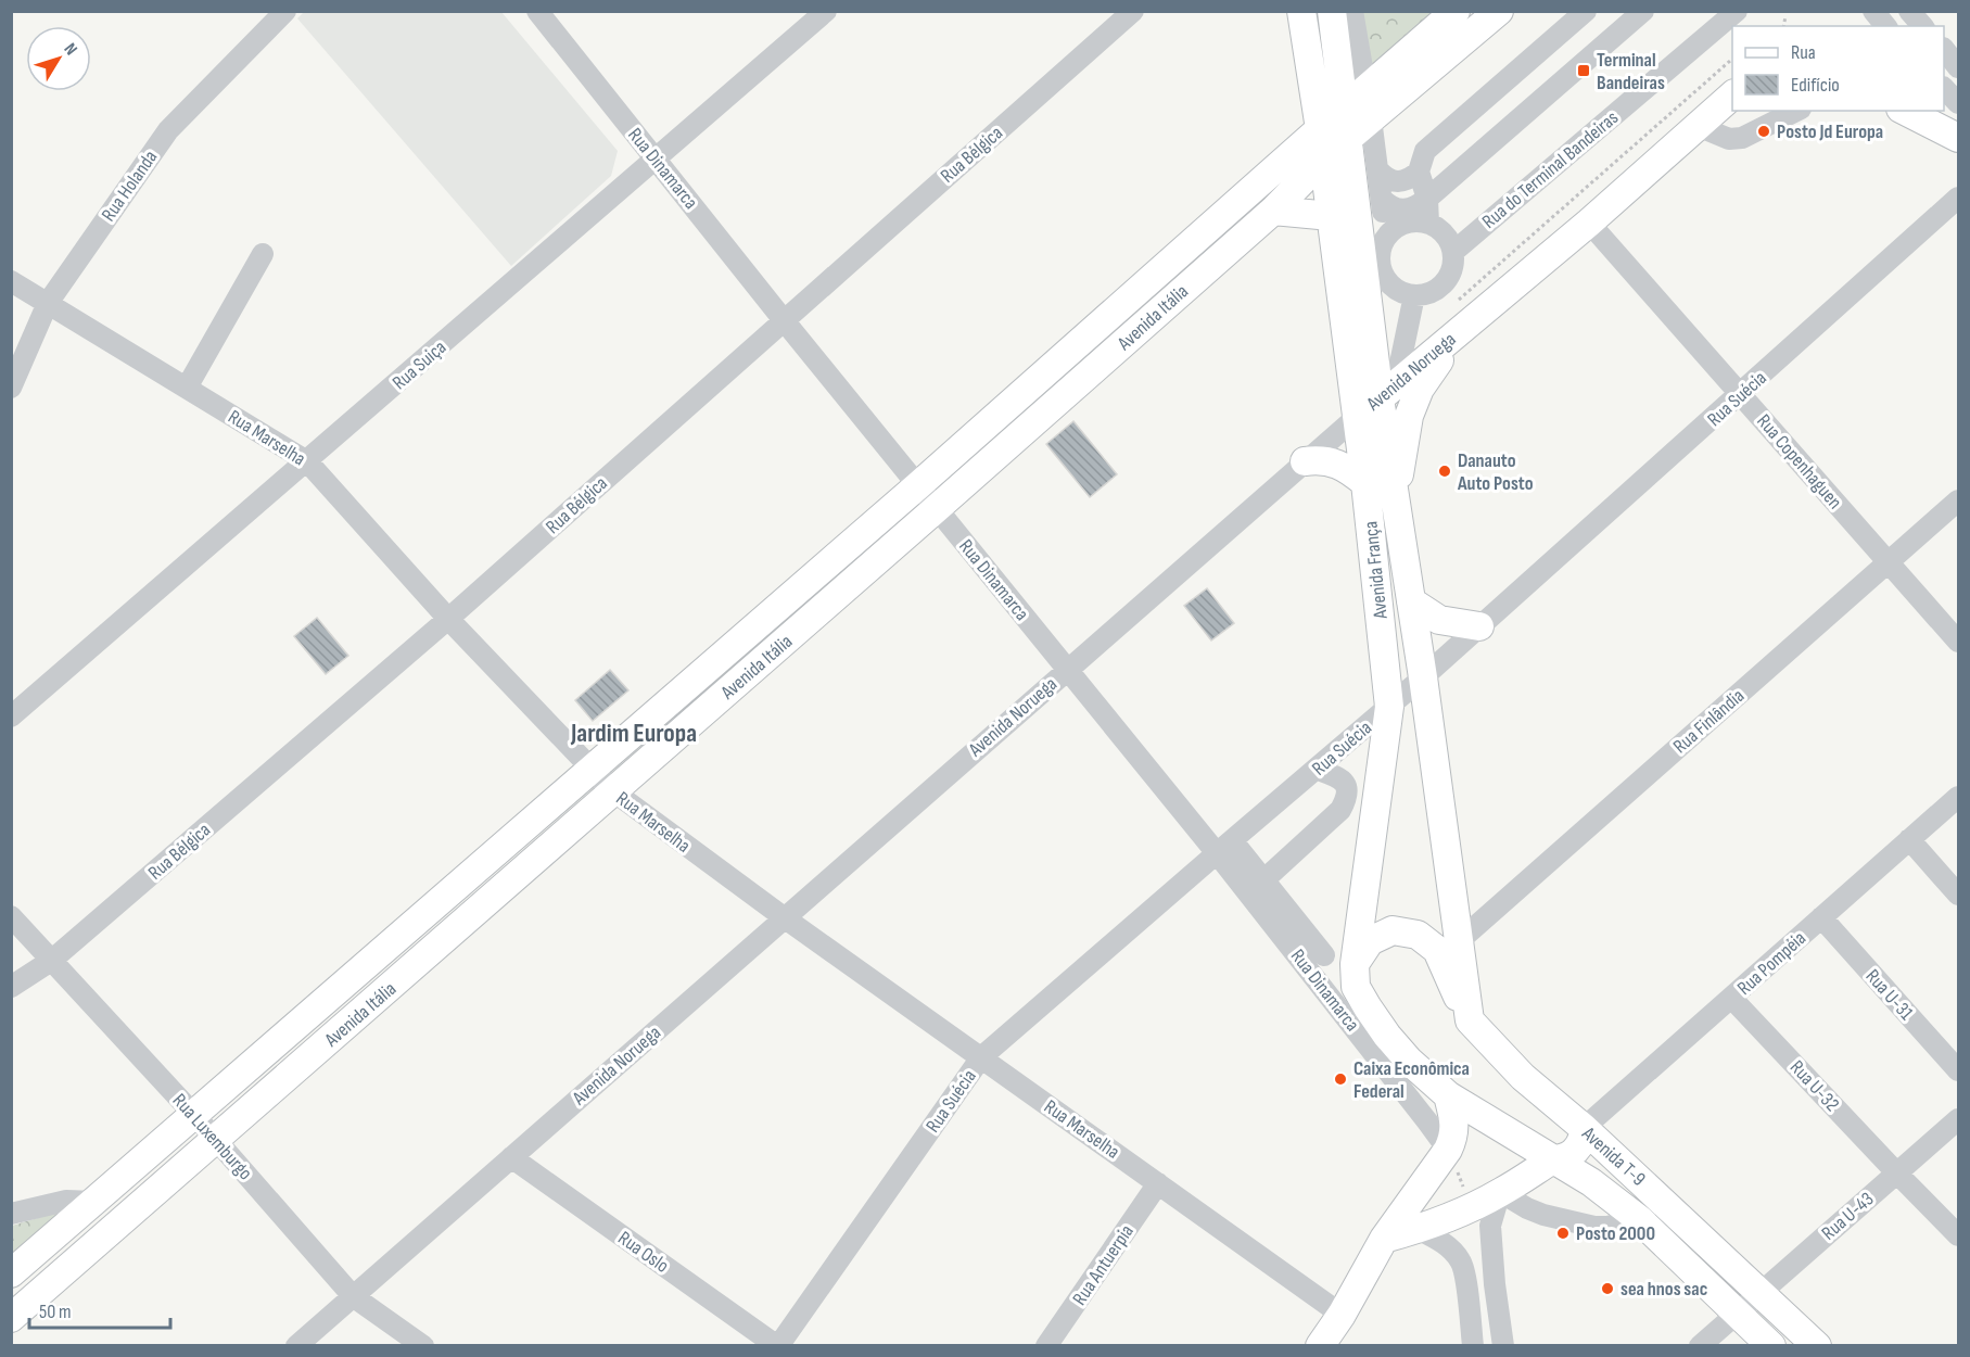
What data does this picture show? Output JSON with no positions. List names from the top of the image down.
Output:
{
  "streets": {
    "main road": [
      "Avenida Itália",
      "Avenida Noruega",
      "Avenida França",
      "Avenida T-9"
    ],
    "street": [
      "Rua Bélgica",
      "Rua Dinamarca",
      "Rua do Terminal Bandeiras",
      "Rua Holanda",
      "Rua Suiça",
      "Rua Suécia",
      "Rua Marselha",
      "Rua Copenhaguen",
      "Rua Finlândia",
      "Rua Pompéia",
      "Rua U-31",
      "Rua U-32",
      "Rua Luxemburgo",
      "Rua U-43",
      "Rua Oslo",
      "Rua Antuerpia"
    ]
  },
  "crossings": [
    ["Rua Bélgica", "Rua Dinamarca"],
    ["Rua Bélgica", "Rua Marselha"],
    ["Rua Bélgica", "Rua Luxemburgo"],
    ["Rua Dinamarca", "Avenida Itália"],
    ["Rua Dinamarca", "Rua Suiça"],
    ["Rua Dinamarca", "Avenida Noruega"],
    ["Rua Dinamarca", "Rua Suécia"],
    ["Rua Holanda", "Rua Marselha"],
    ["Avenida Itália", "Rua Marselha"],
    ["Avenida Itália", "Avenida França"],
    ["Avenida Itália", "Rua Luxemburgo"],
    ["Rua Suiça", "Rua Marselha"],
    ["Avenida Noruega", "Rua Marselha"],
    ["Avenida Noruega", "Rua Copenhaguen"],
    ["Avenida Noruega", "Avenida França"],
    ["Avenida Noruega", "Rua Luxemburgo"],
    ["Avenida Noruega", "Rua Oslo"],
    ["Rua Suécia", "Rua Marselha"],
    ["Rua Suécia", "Rua Copenhaguen"],
    ["Rua Suécia", "Avenida França"],
    ["Rua Suécia", "Rua Oslo"],
    ["Rua Marselha", "Rua Antuerpia"],
    ["Rua Copenhaguen", "Rua Finlândia"],
    ["Avenida França", "Rua Finlândia"],
    ["Avenida França", "Avenida T-9"],
    ["Rua Pompéia", "Rua U-31"],
    ["Rua Pompéia", "Rua U-32"],
    ["Rua Pompéia", "Avenida T-9"],
    ["Rua U-32", "Rua U-43"],
    ["Avenida T-9", "Rua U-43"]
  ],
  "districts": ["Jardim Europa"],
  "places": {
    "transit": ["Terminal Bandeiras"],
    "other": [
      "Posto Jd Europa",
      "Danauto Auto Posto",
      "Caixa Econômica Federal",
      "Posto 2000",
      "sea hnos sac"
    ]
  },
  "legend": ["Rua", "Edifício"],
  "scale_bar": "50 m",
  "north": "top right"
}
